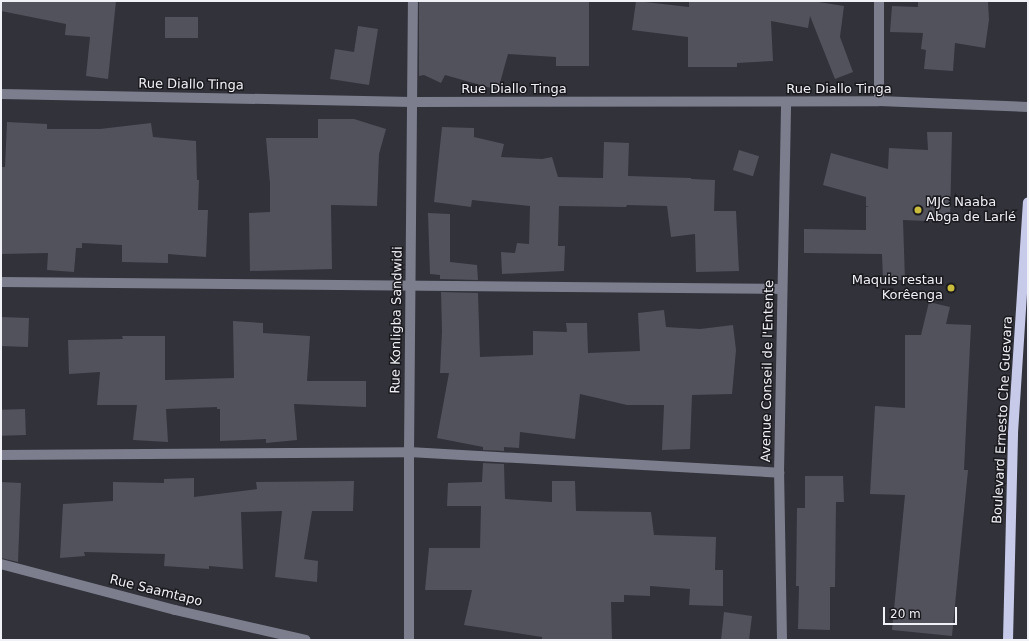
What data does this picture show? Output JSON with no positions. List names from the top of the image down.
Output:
{
  "streets": {
    "main road": ["Boulevard Ernesto Che Guevara"],
    "street": [
      "Rue Diallo Tinga",
      "Rue Konligba Sandwidi",
      "Avenue Conseil de l'Entente",
      "Rue Saamtapo"
    ]
  },
  "crossings": [
    ["Rue Diallo Tinga", "Rue Konligba Sandwidi"],
    ["Rue Diallo Tinga", "Avenue Conseil de l'Entente"]
  ],
  "places": ["MJC Naaba Abga de Larlé", "Maquis restau Korêenga"],
  "scale_bar": "20 m"
}
